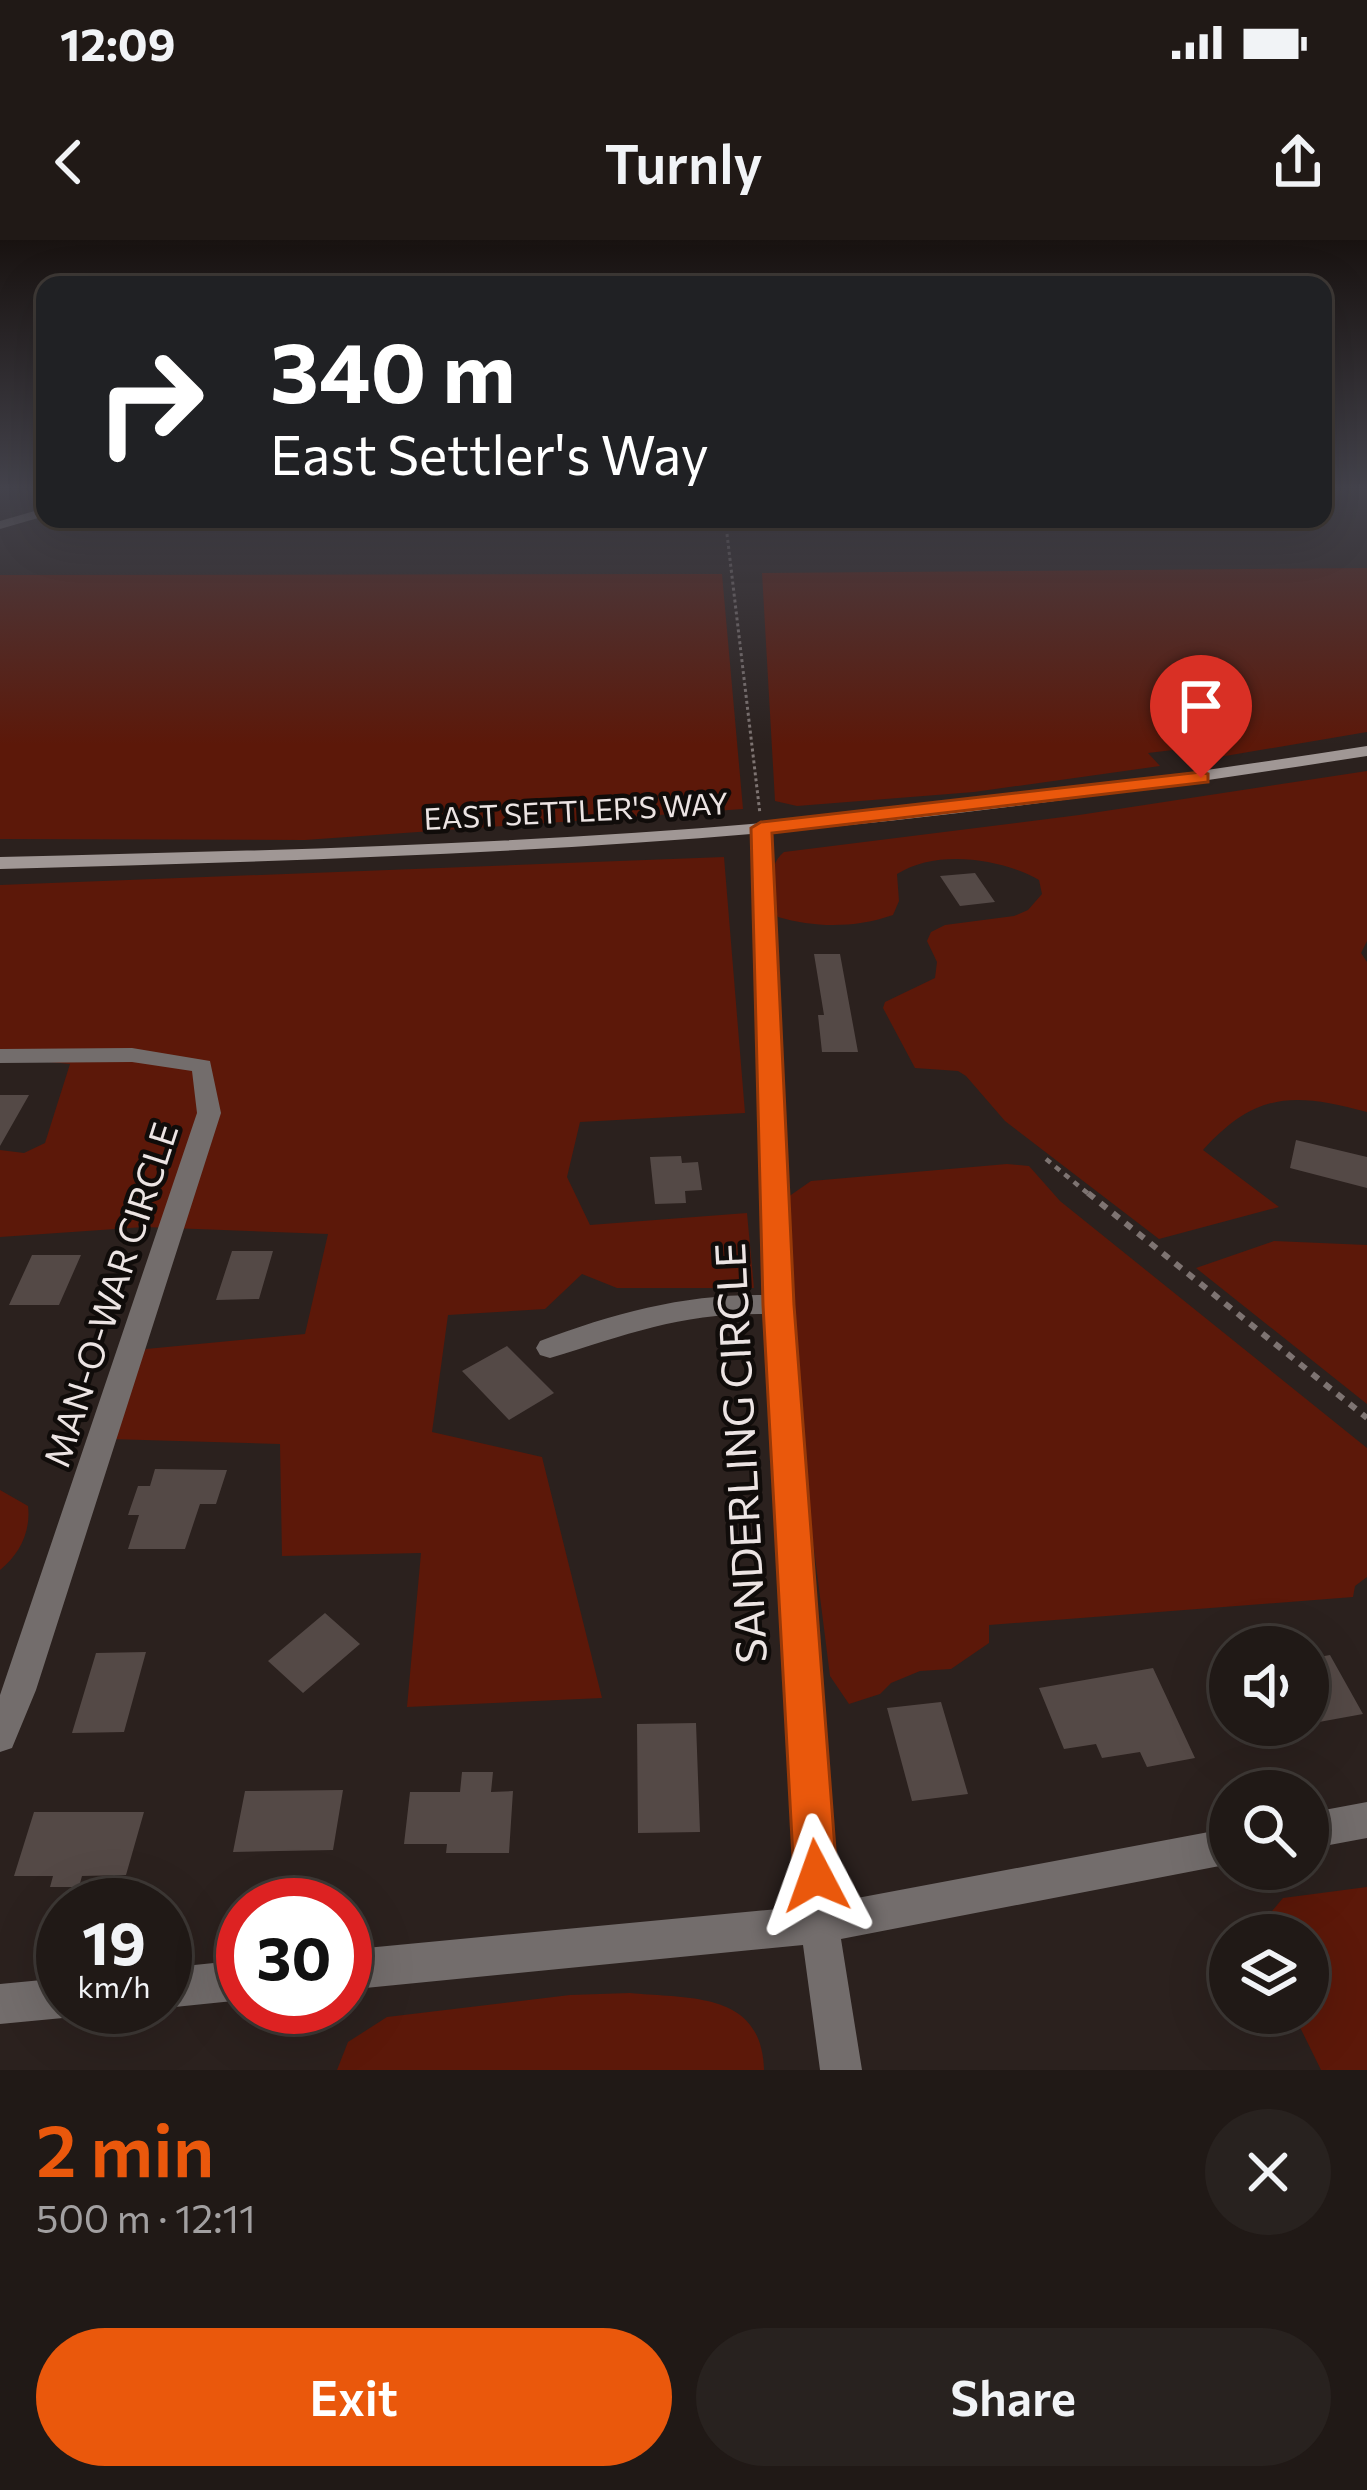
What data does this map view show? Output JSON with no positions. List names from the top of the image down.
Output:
{
  "streets": {
    "main road": ["EAST SETTLER'S WAY"],
    "street": ["MAN-O-WAR CIRCLE", "SANDERLING CIRCLE"]
  },
  "crossings": [
    ["EAST SETTLER'S WAY", "SANDERLING CIRCLE"]
  ],
  "page": {
    "status": "12:09",
    "header": "Turnly",
    "turn": ["340 m", "East Settler's Way"],
    "speed": "19 km/h",
    "limit": "30",
    "heading": ["2 min", "500 m · 12:11"],
    "buttons": ["Exit", "Share"]
  }
}
